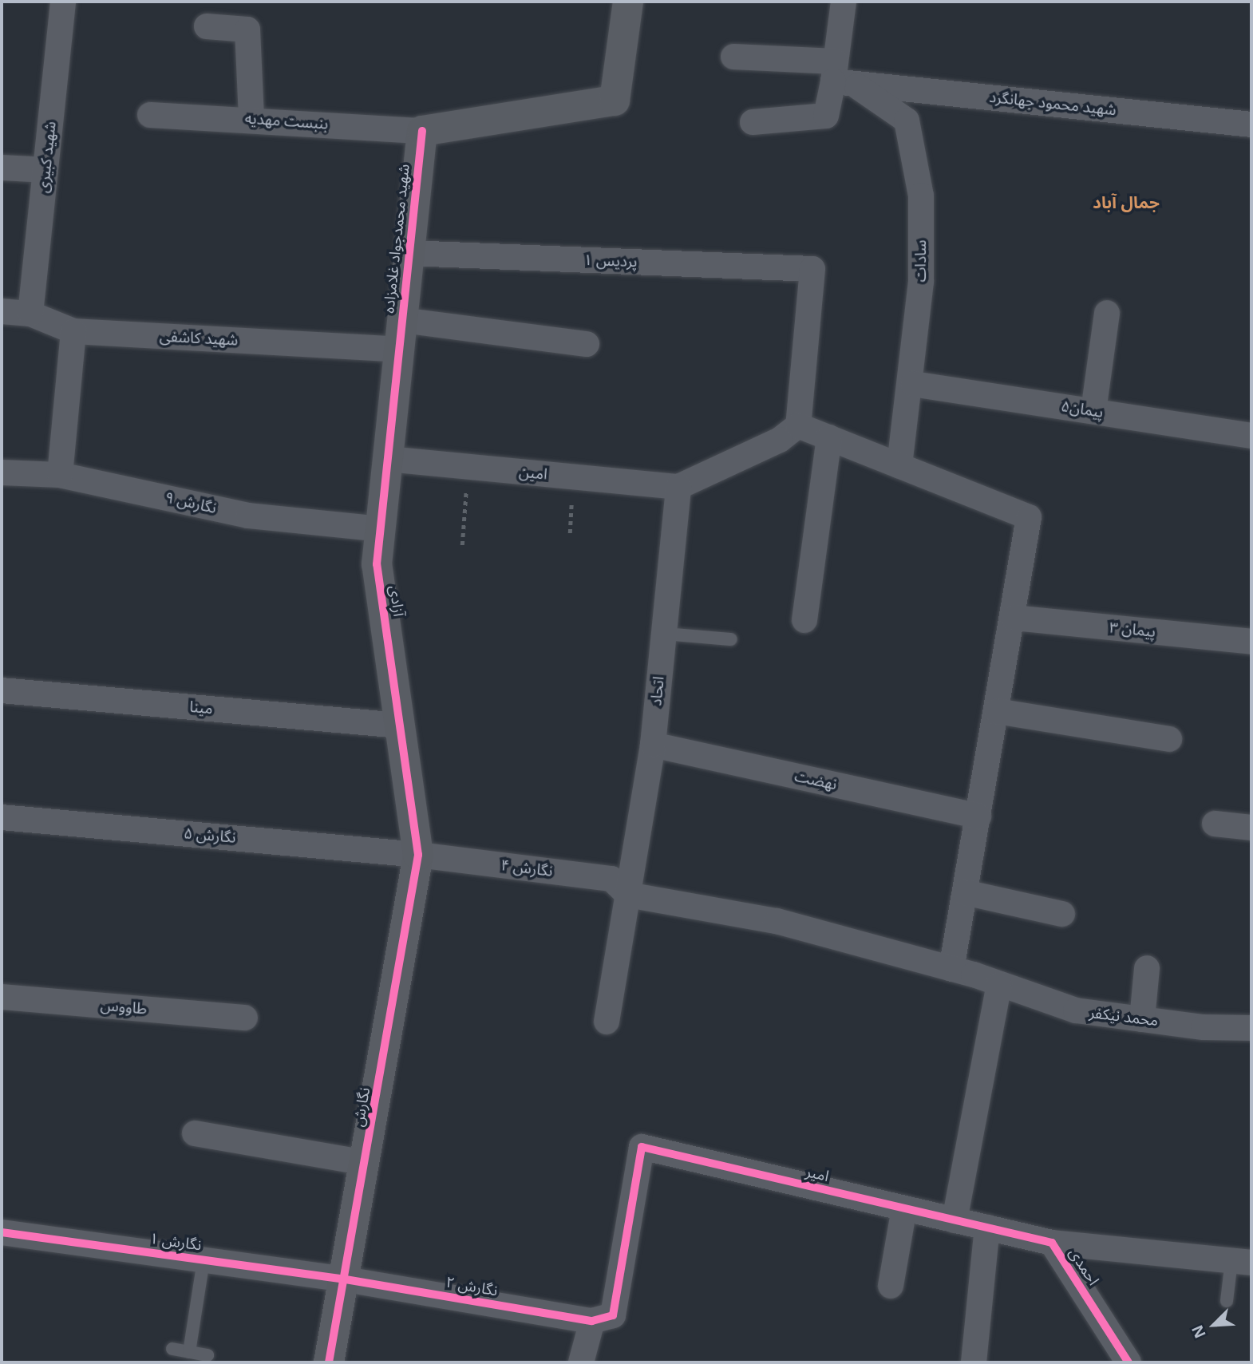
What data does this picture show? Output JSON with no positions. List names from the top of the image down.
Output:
{
  "streets": {
    "street": [
      "شهید محمود جهانگرد",
      "بنبست مهدیه",
      "شهید کبیری",
      "شهید محمدجواد غلامزاده",
      "پردیس ۱",
      "سادات",
      "شهید کاشفی",
      "پیمان۵",
      "امین",
      "نگارش ۹",
      "آزادی",
      "پیمان ۳",
      "اتحاد",
      "مینا",
      "نهضت",
      "نگارش ۵",
      "نگارش ۴",
      "طاووس",
      "محمد نیکفر",
      "نگارش",
      "امیر",
      "نگارش ۱",
      "احمدی",
      "نگارش ۲"
    ]
  },
  "crossings": [
    ["شهید محمود جهانگرد", "سادات"],
    ["بنبست مهدیه", "شهید محمدجواد غلامزاده"],
    ["شهید کبیری", "شهید کاشفی"],
    ["شهید محمدجواد غلامزاده", "پردیس ۱"],
    ["شهید محمدجواد غلامزاده", "شهید کاشفی"],
    ["شهید محمدجواد غلامزاده", "آزادی"],
    ["سادات", "پیمان۵"],
    ["شهید کاشفی", "آزادی"],
    ["امین", "آزادی"],
    ["امین", "اتحاد"],
    ["نگارش ۹", "آزادی"],
    ["آزادی", "مینا"],
    ["آزادی", "نگارش ۵"],
    ["آزادی", "نگارش ۴"],
    ["آزادی", "نگارش"],
    ["اتحاد", "نهضت"],
    ["اتحاد", "نگارش ۴"],
    ["اتحاد", "محمد نیکفر"],
    ["نگارش ۵", "نگارش ۴"],
    ["نگارش ۵", "نگارش"],
    ["نگارش ۴", "محمد نیکفر"],
    ["نگارش ۴", "نگارش"],
    ["نگارش", "نگارش ۱"],
    ["نگارش", "نگارش ۲"],
    ["امیر", "احمدی"],
    ["امیر", "نگارش ۲"],
    ["نگارش ۱", "نگارش ۲"]
  ],
  "districts": ["جمال آباد"],
  "north": "bottom left"
}
